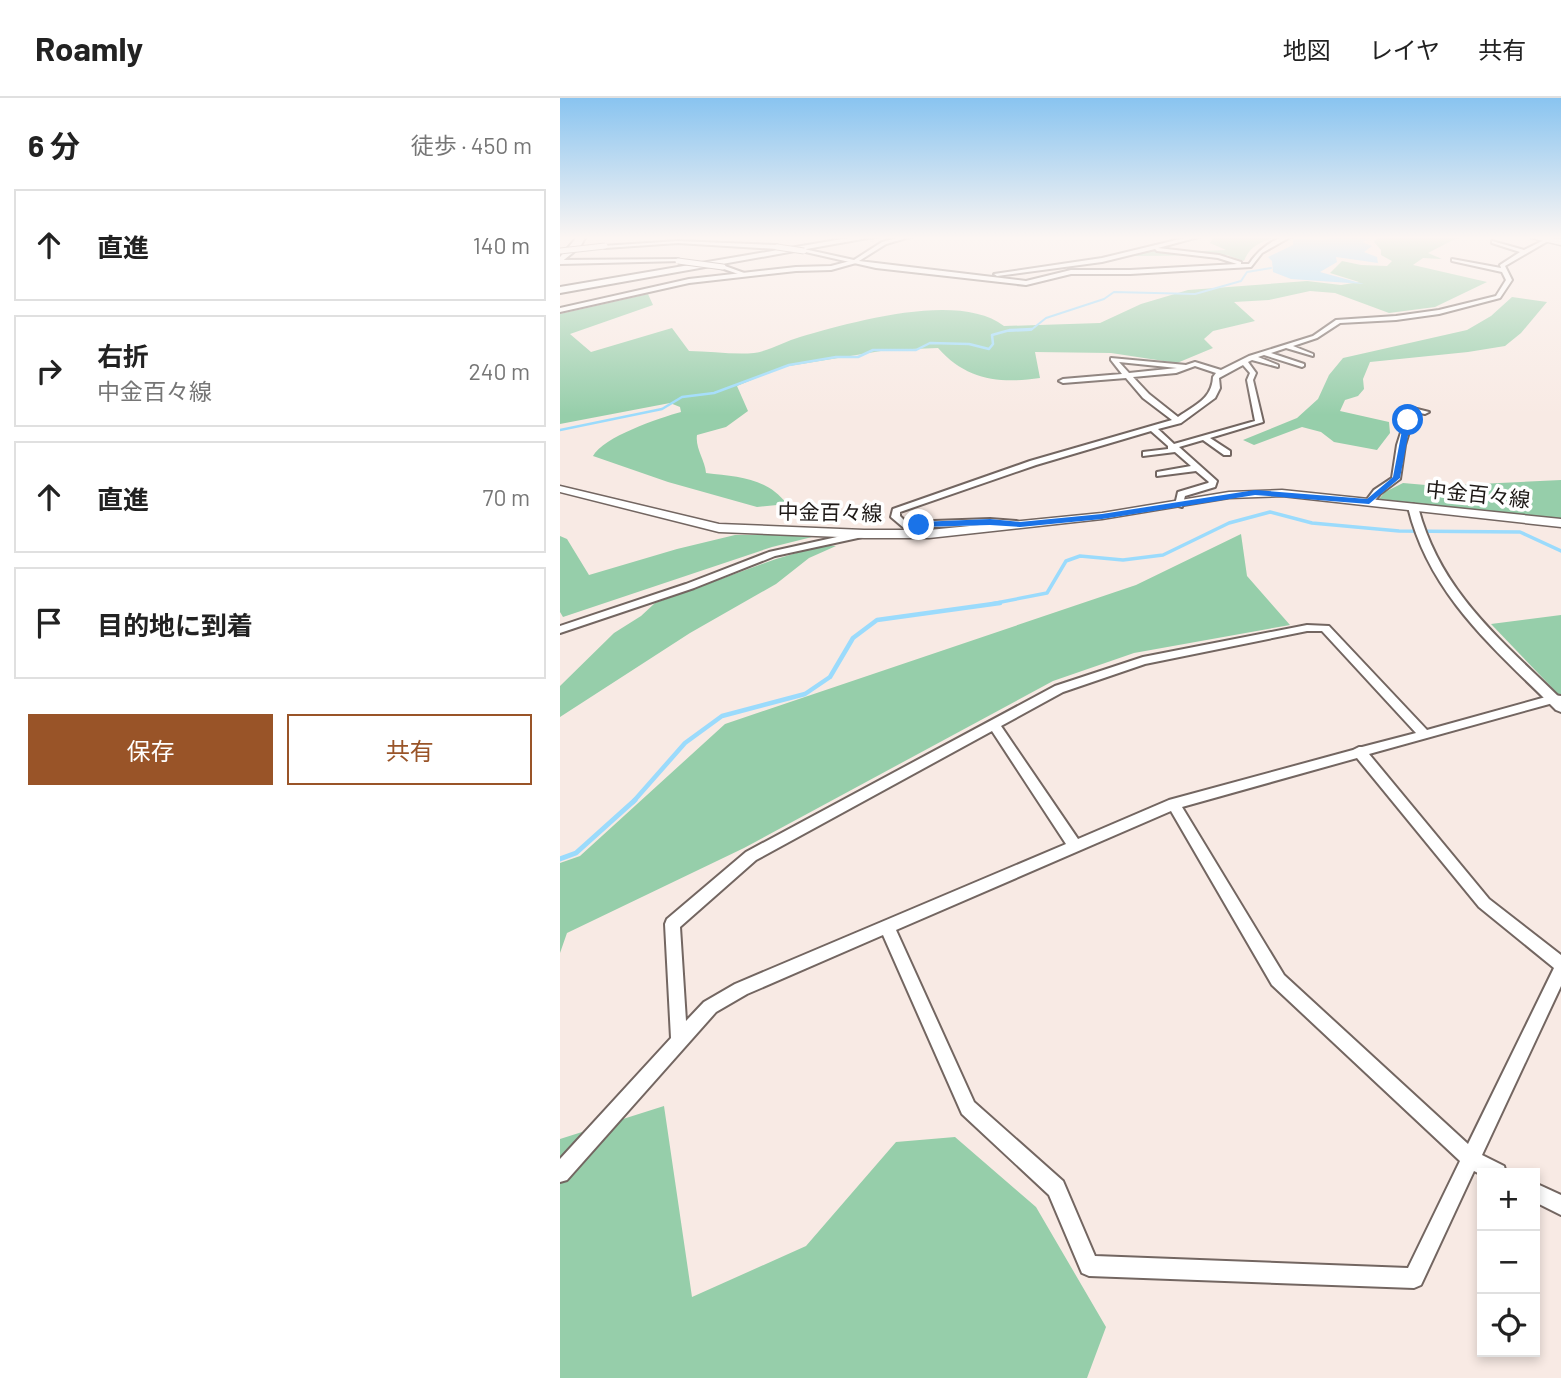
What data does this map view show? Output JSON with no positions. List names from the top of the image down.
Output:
{
  "streets": {
    "main road": ["中金百々線"]
  },
  "page": {
    "header": "Roamly",
    "nav": ["地図", "レイヤ", "共有"],
    "heading": ["6 分", "徒歩 · 450 m"],
    "list": [
      ["直進", "140 m"],
      ["右折", "中金百々線", "240 m"],
      ["直進", "70 m"],
      "目的地に到着"
    ],
    "buttons": ["保存", "共有"],
    "map_buttons": ["+", "−"]
  }
}
